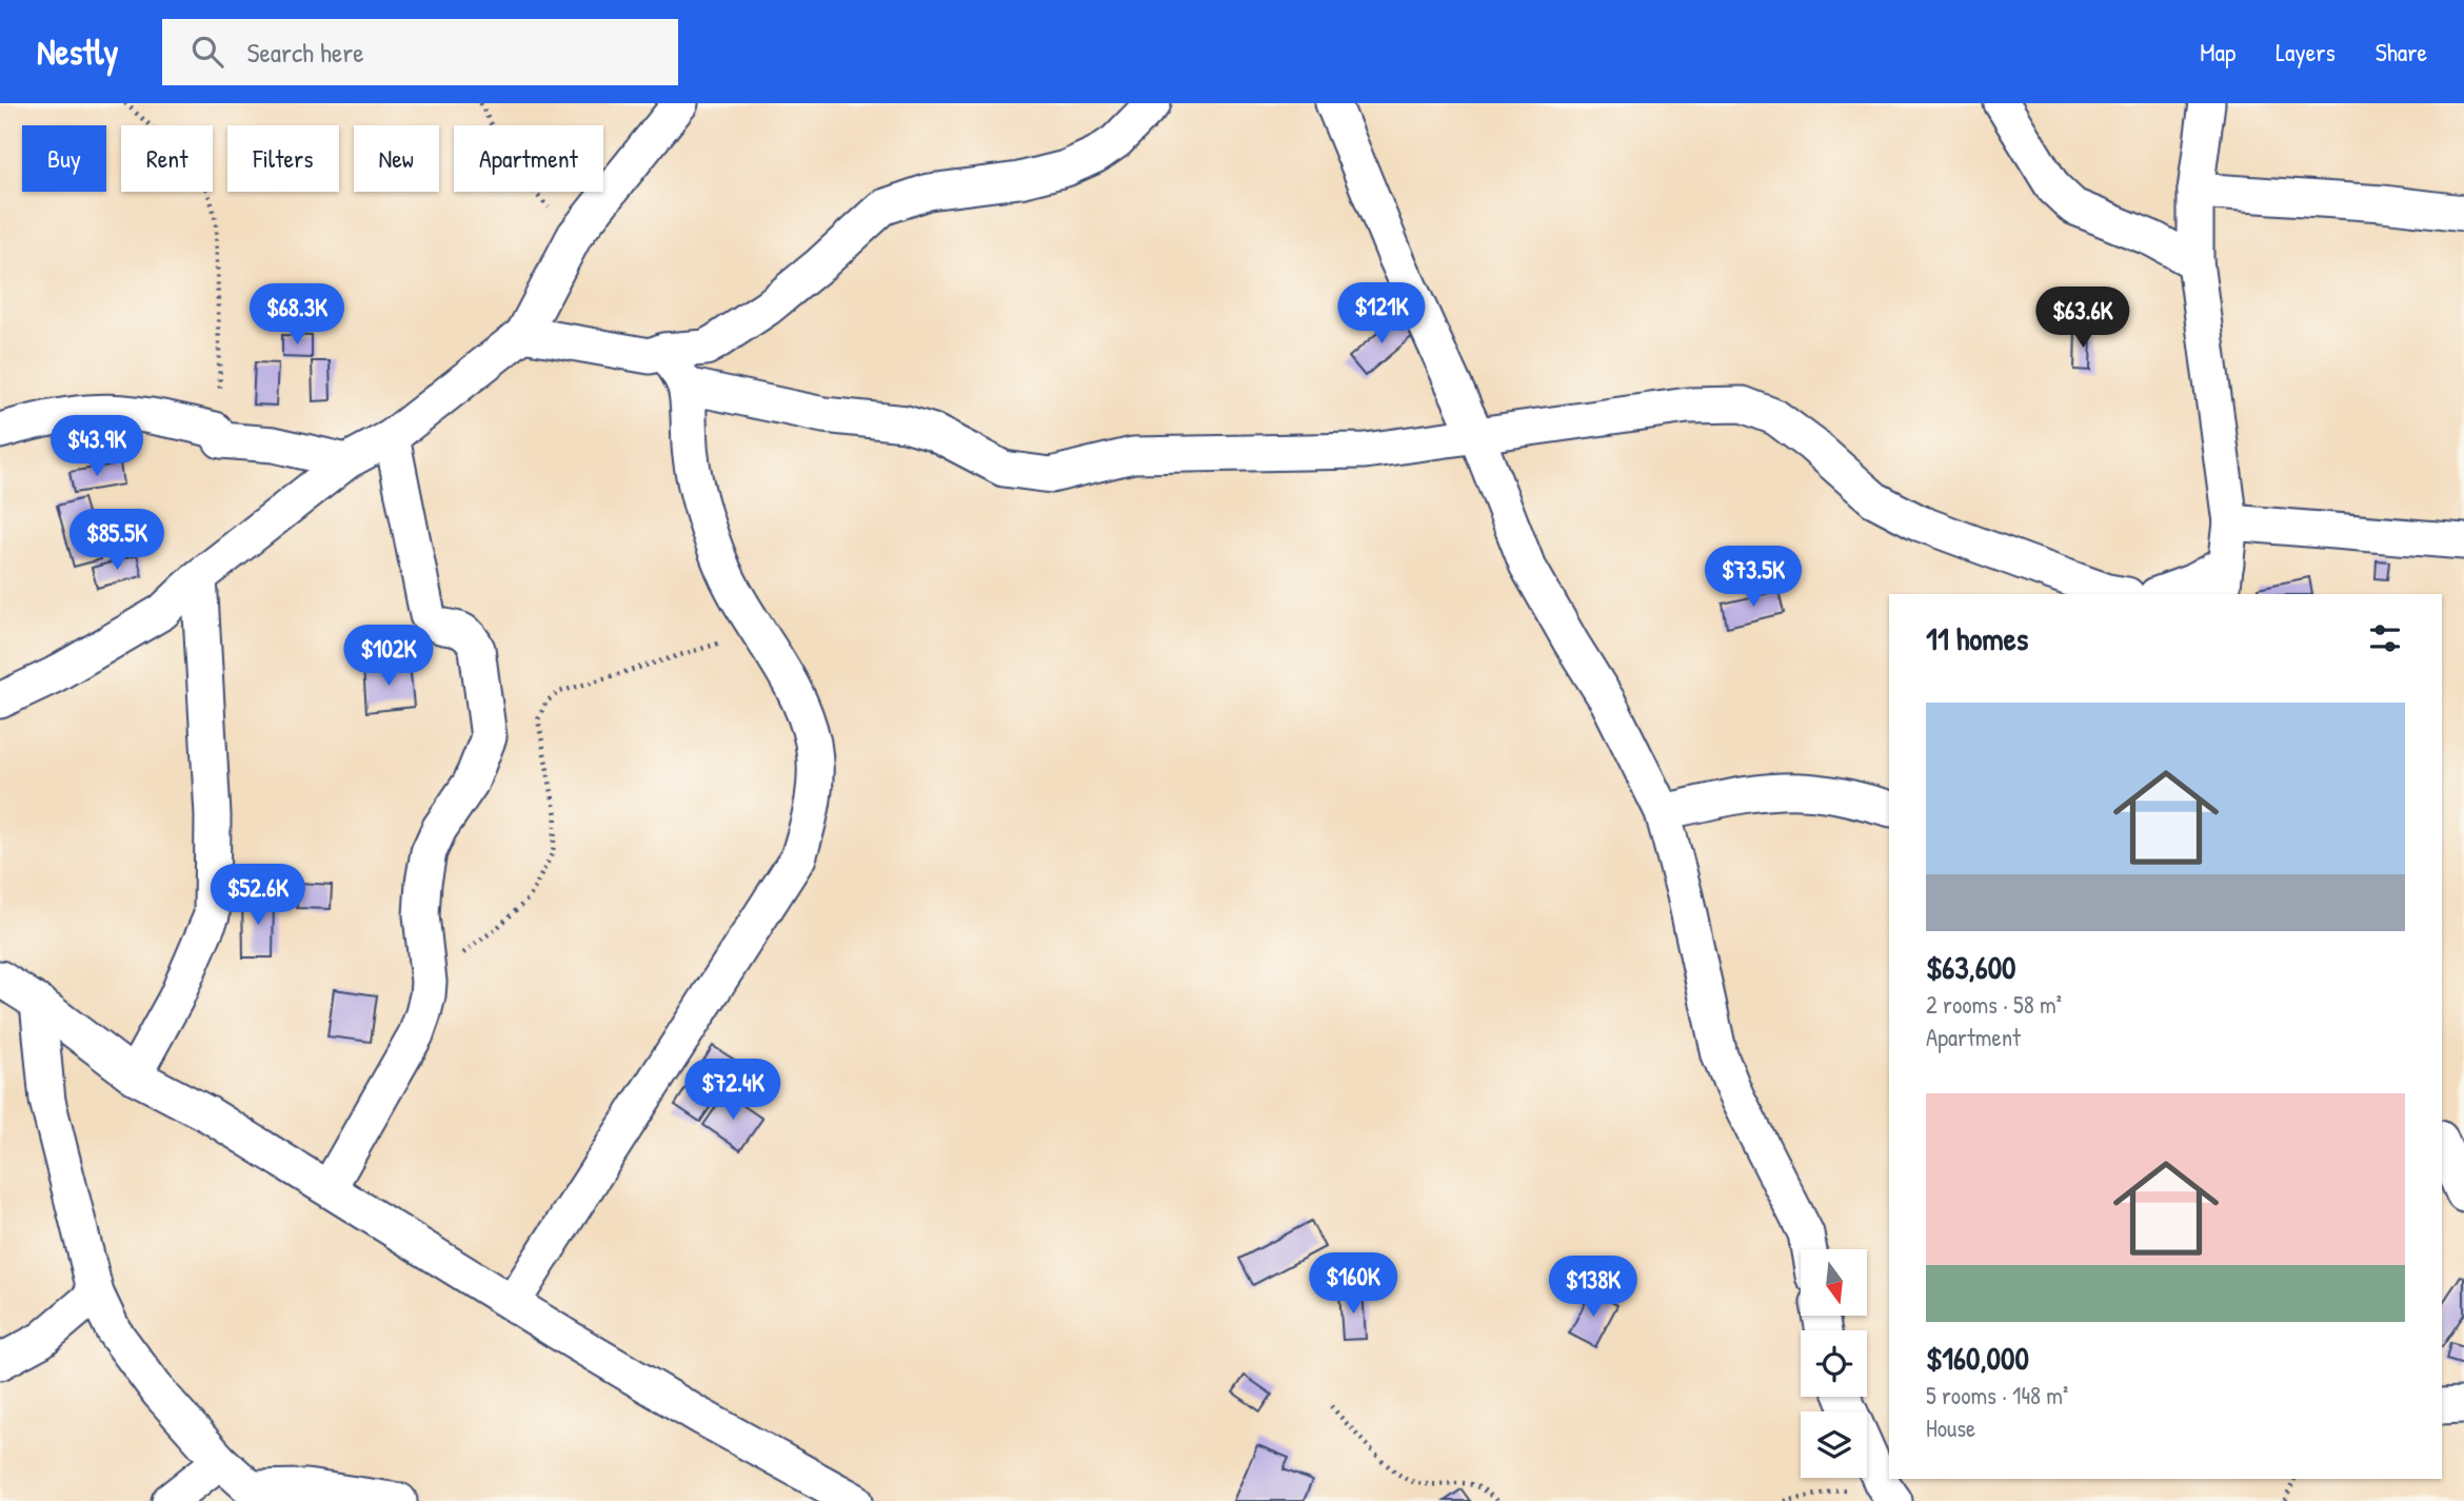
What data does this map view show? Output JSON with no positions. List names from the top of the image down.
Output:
{
  "north": "bottom",
  "page": {
    "header": "Nestly",
    "search": "Search here",
    "nav": ["Map", "Layers", "Share"],
    "chip": [
      "Buy",
      "Rent",
      "Filters",
      "New",
      "Apartment"
    ],
    "price": [
      "$121K",
      "$68.3K",
      "$63.6K",
      "$43.9K",
      "$85.5K",
      "$73.5K",
      "$102K",
      "$52.6K",
      "$72.4K",
      "$160K",
      "$138K"
    ],
    "heading": "11 homes",
    "list": [
      {
        "name": "$63,600",
        "note": "2 rooms · 58 m² · Apartment"
      },
      {
        "name": "$160,000",
        "note": "5 rooms · 148 m² · House"
      }
    ]
  }
}
